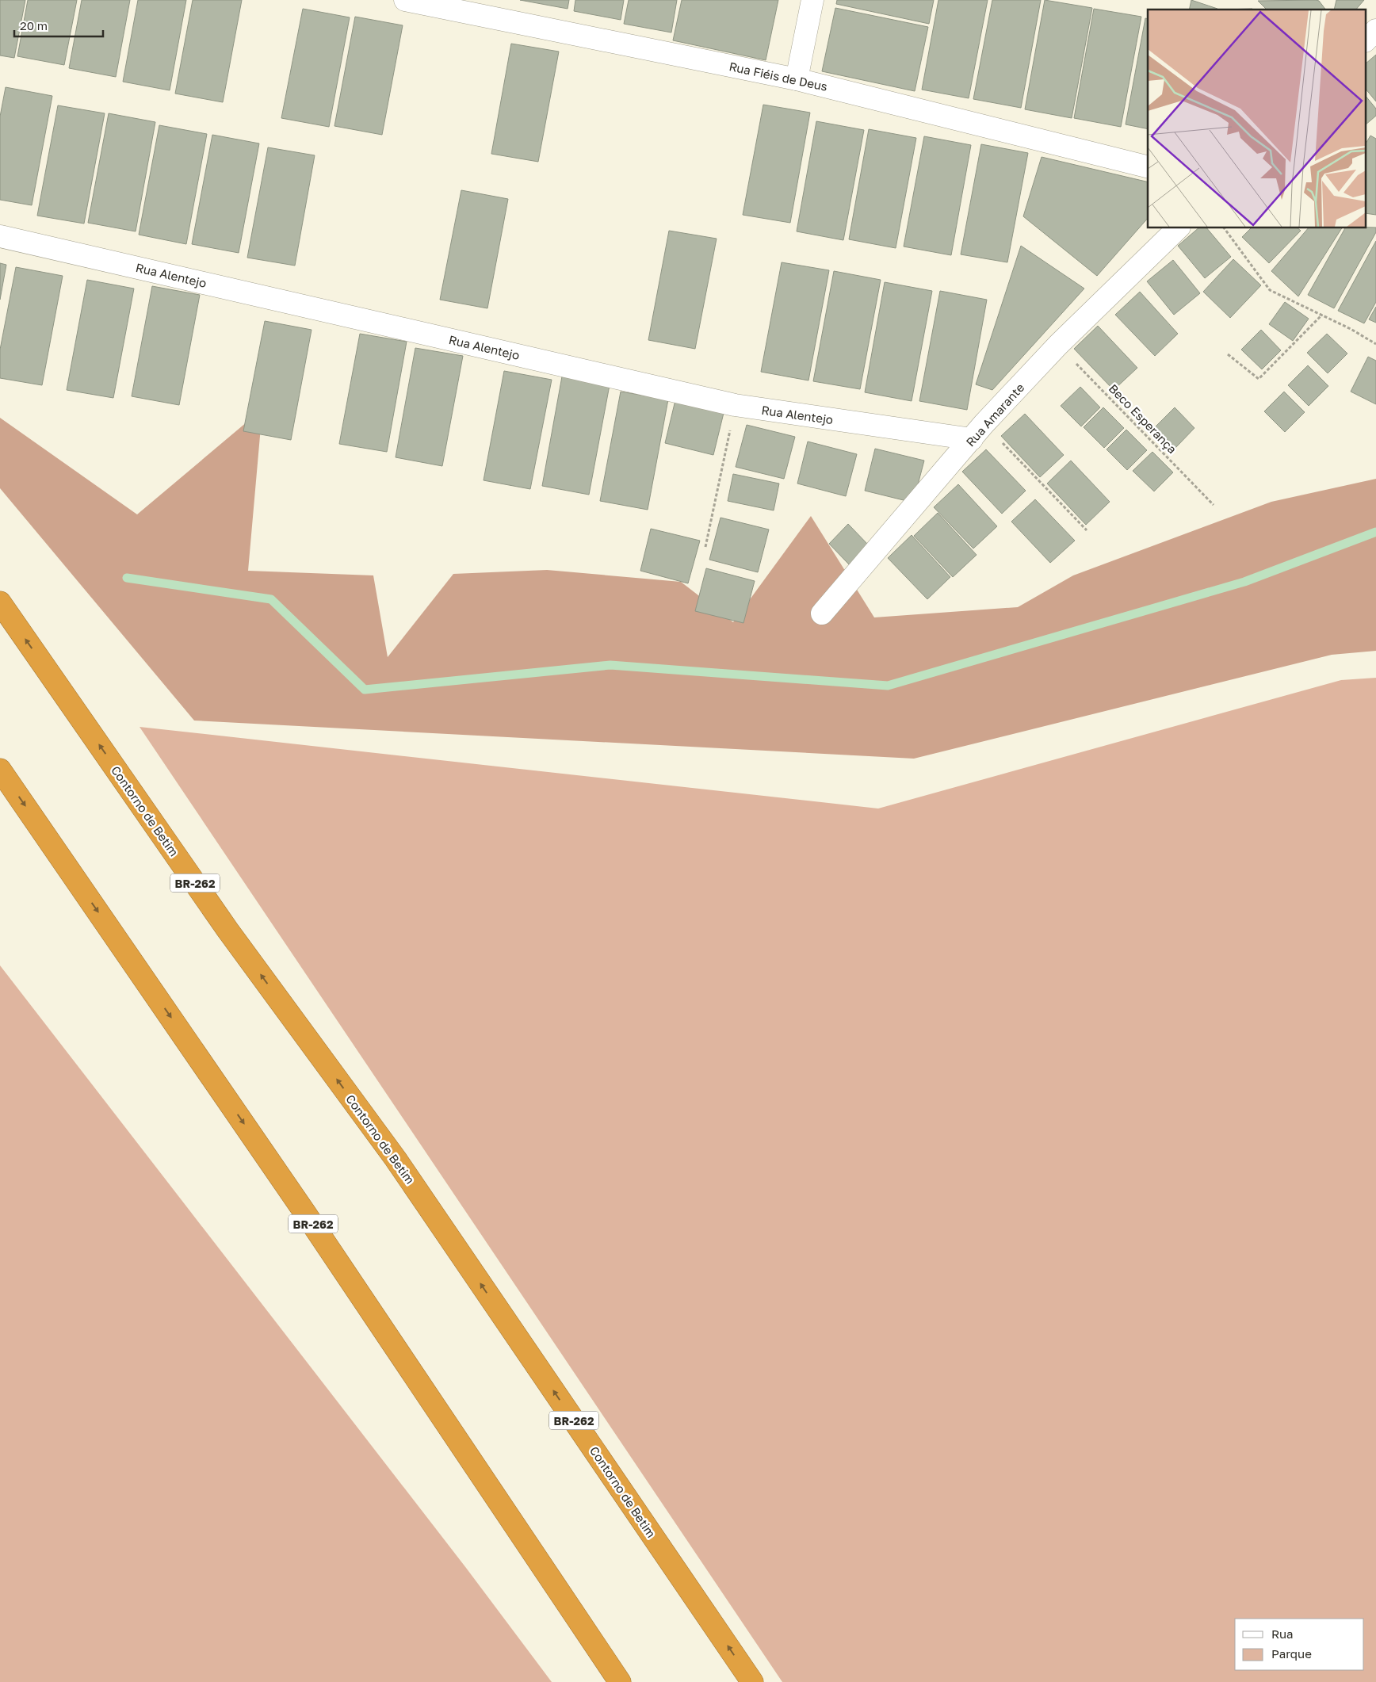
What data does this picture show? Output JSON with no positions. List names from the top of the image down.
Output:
{
  "streets": {
    "highway": ["Contorno de Betim", "BR-262"],
    "street": ["Rua Fiéis de Deus", "Rua Alentejo", "Rua Amarante"],
    "path": ["Beco Esperança"]
  },
  "crossings": [
    ["Rua Alentejo", "Rua Amarante"],
    ["Rua Amarante", "Beco Esperança"]
  ],
  "legend": ["Rua", "Parque"],
  "scale_bar": "20 m"
}
